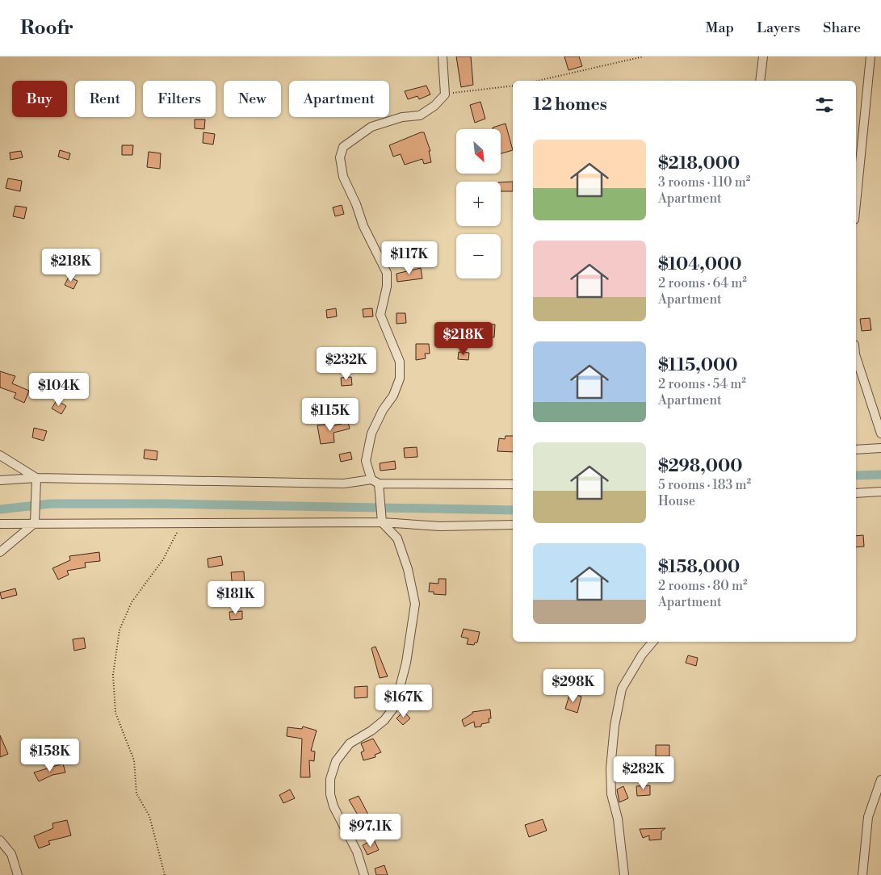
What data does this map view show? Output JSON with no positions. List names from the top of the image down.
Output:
{
  "north": "bottom right",
  "page": {
    "header": "Roofr",
    "nav": ["Map", "Layers", "Share"],
    "chip": [
      "Buy",
      "Rent",
      "Filters",
      "New",
      "Apartment"
    ],
    "heading": "12 homes",
    "map_buttons": ["+", "−"],
    "list": [
      {
        "name": "$218,000",
        "note": "3 rooms · 110 m² · Apartment"
      },
      {
        "name": "$104,000",
        "note": "2 rooms · 64 m² · Apartment"
      },
      {
        "name": "$115,000",
        "note": "2 rooms · 54 m² · Apartment"
      },
      {
        "name": "$298,000",
        "note": "5 rooms · 183 m² · House"
      },
      {
        "name": "$158,000",
        "note": "2 rooms · 80 m² · Apartment"
      }
    ],
    "price": [
      "$117K",
      "$218K",
      "$218K",
      "$232K",
      "$104K",
      "$115K",
      "$181K",
      "$298K",
      "$167K",
      "$158K",
      "$282K",
      "$97.1K"
    ]
  }
}
